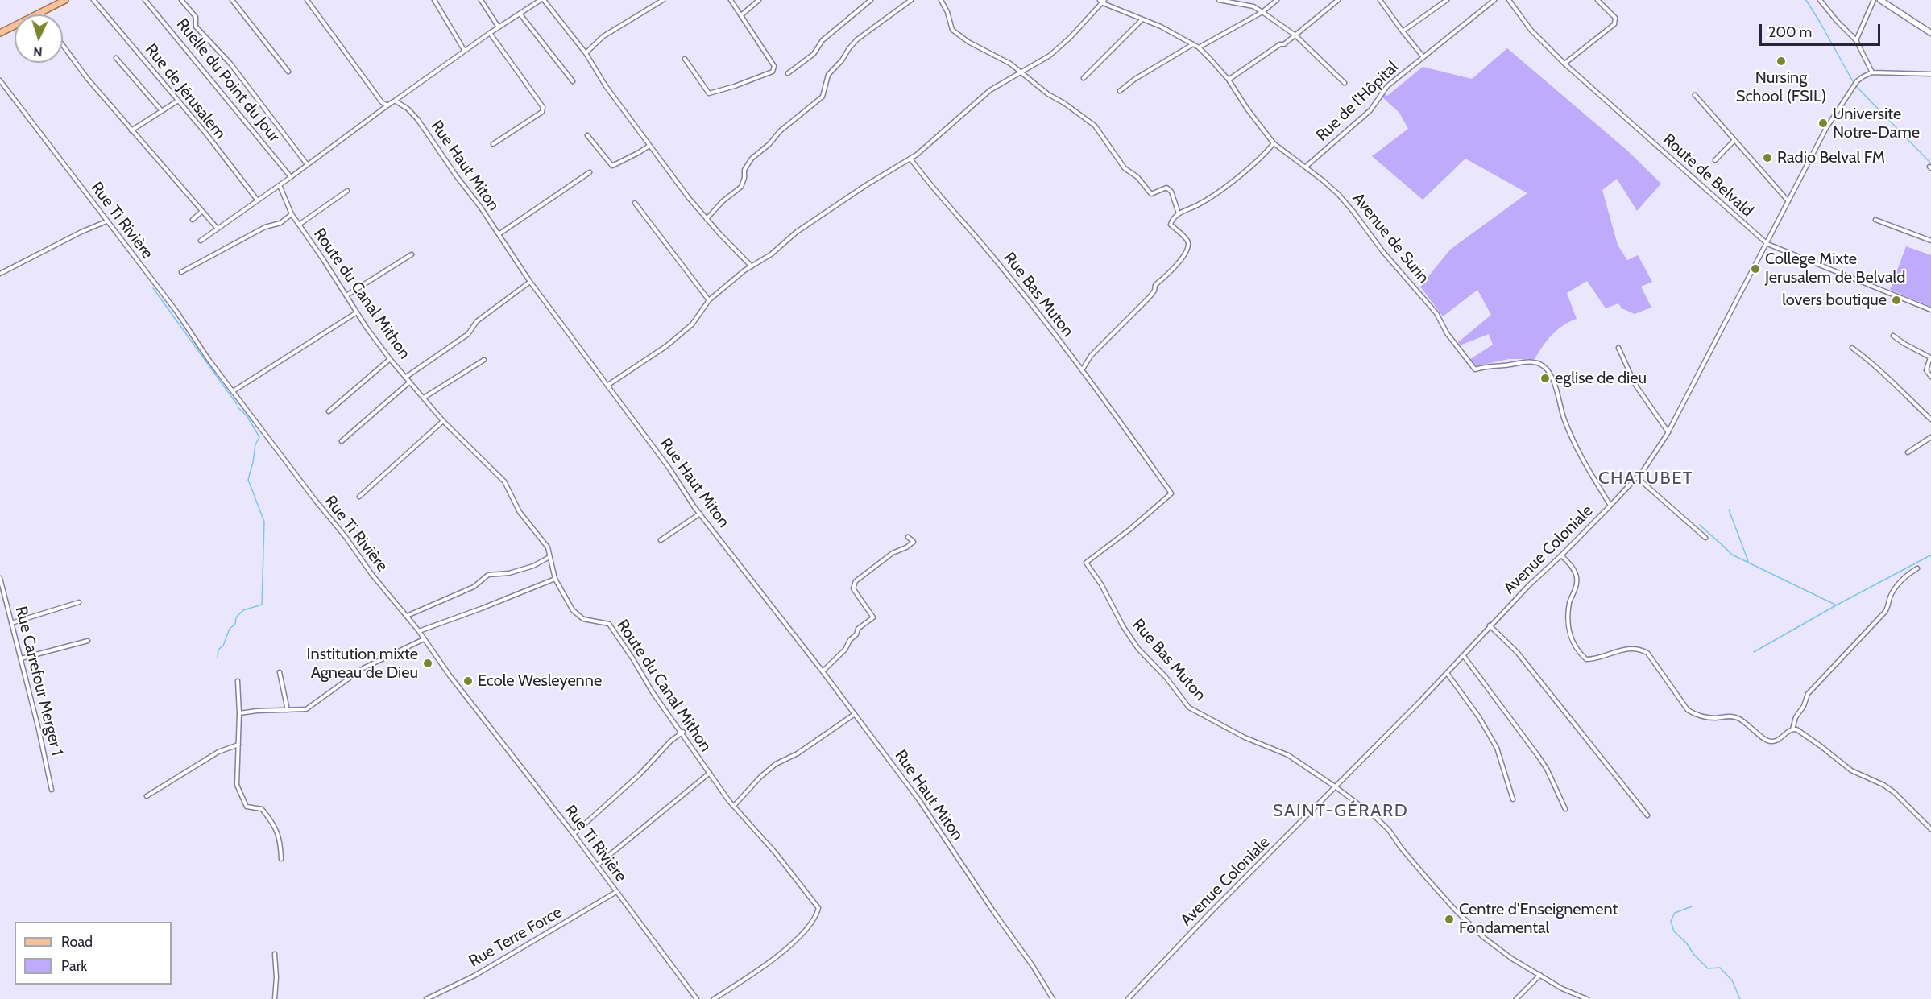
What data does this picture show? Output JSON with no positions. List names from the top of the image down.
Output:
{
  "streets": {
    "street": [
      "Ruelle du Point du Jour",
      "Rue de Jérusalem",
      "Rue de l'Hôpital",
      "Rue Haut Miton",
      "Route de Belvald",
      "Rue Ti Rivière",
      "Avenue de Surin",
      "Route du Canal Mithon",
      "Rue Bas Muton",
      "Avenue Coloniale",
      "Rue Carrefour Merger 1",
      "Rue Terre Force"
    ]
  },
  "crossings": [
    ["Rue de l'Hôpital", "Avenue de Surin"],
    ["Route de Belvald", "Avenue Coloniale"],
    ["Rue Ti Rivière", "Rue Terre Force"],
    ["Avenue de Surin", "Avenue Coloniale"],
    ["Rue Bas Muton", "Avenue Coloniale"]
  ],
  "districts": ["CHATUBET", "SAINT-GÉRARD"],
  "places": [
    "Nursing School (FSIL)",
    "Universite Notre-Dame",
    "Radio Belval FM",
    "College Mixte Jerusalem de Belvald",
    "lovers boutique",
    "eglise de dieu",
    "Institution mixte Agneau de Dieu",
    "Ecole Wesleyenne",
    "Centre d'Enseignement Fondamental"
  ],
  "legend": ["Road", "Park"],
  "scale_bar": "200 m",
  "north": "bottom"
}
